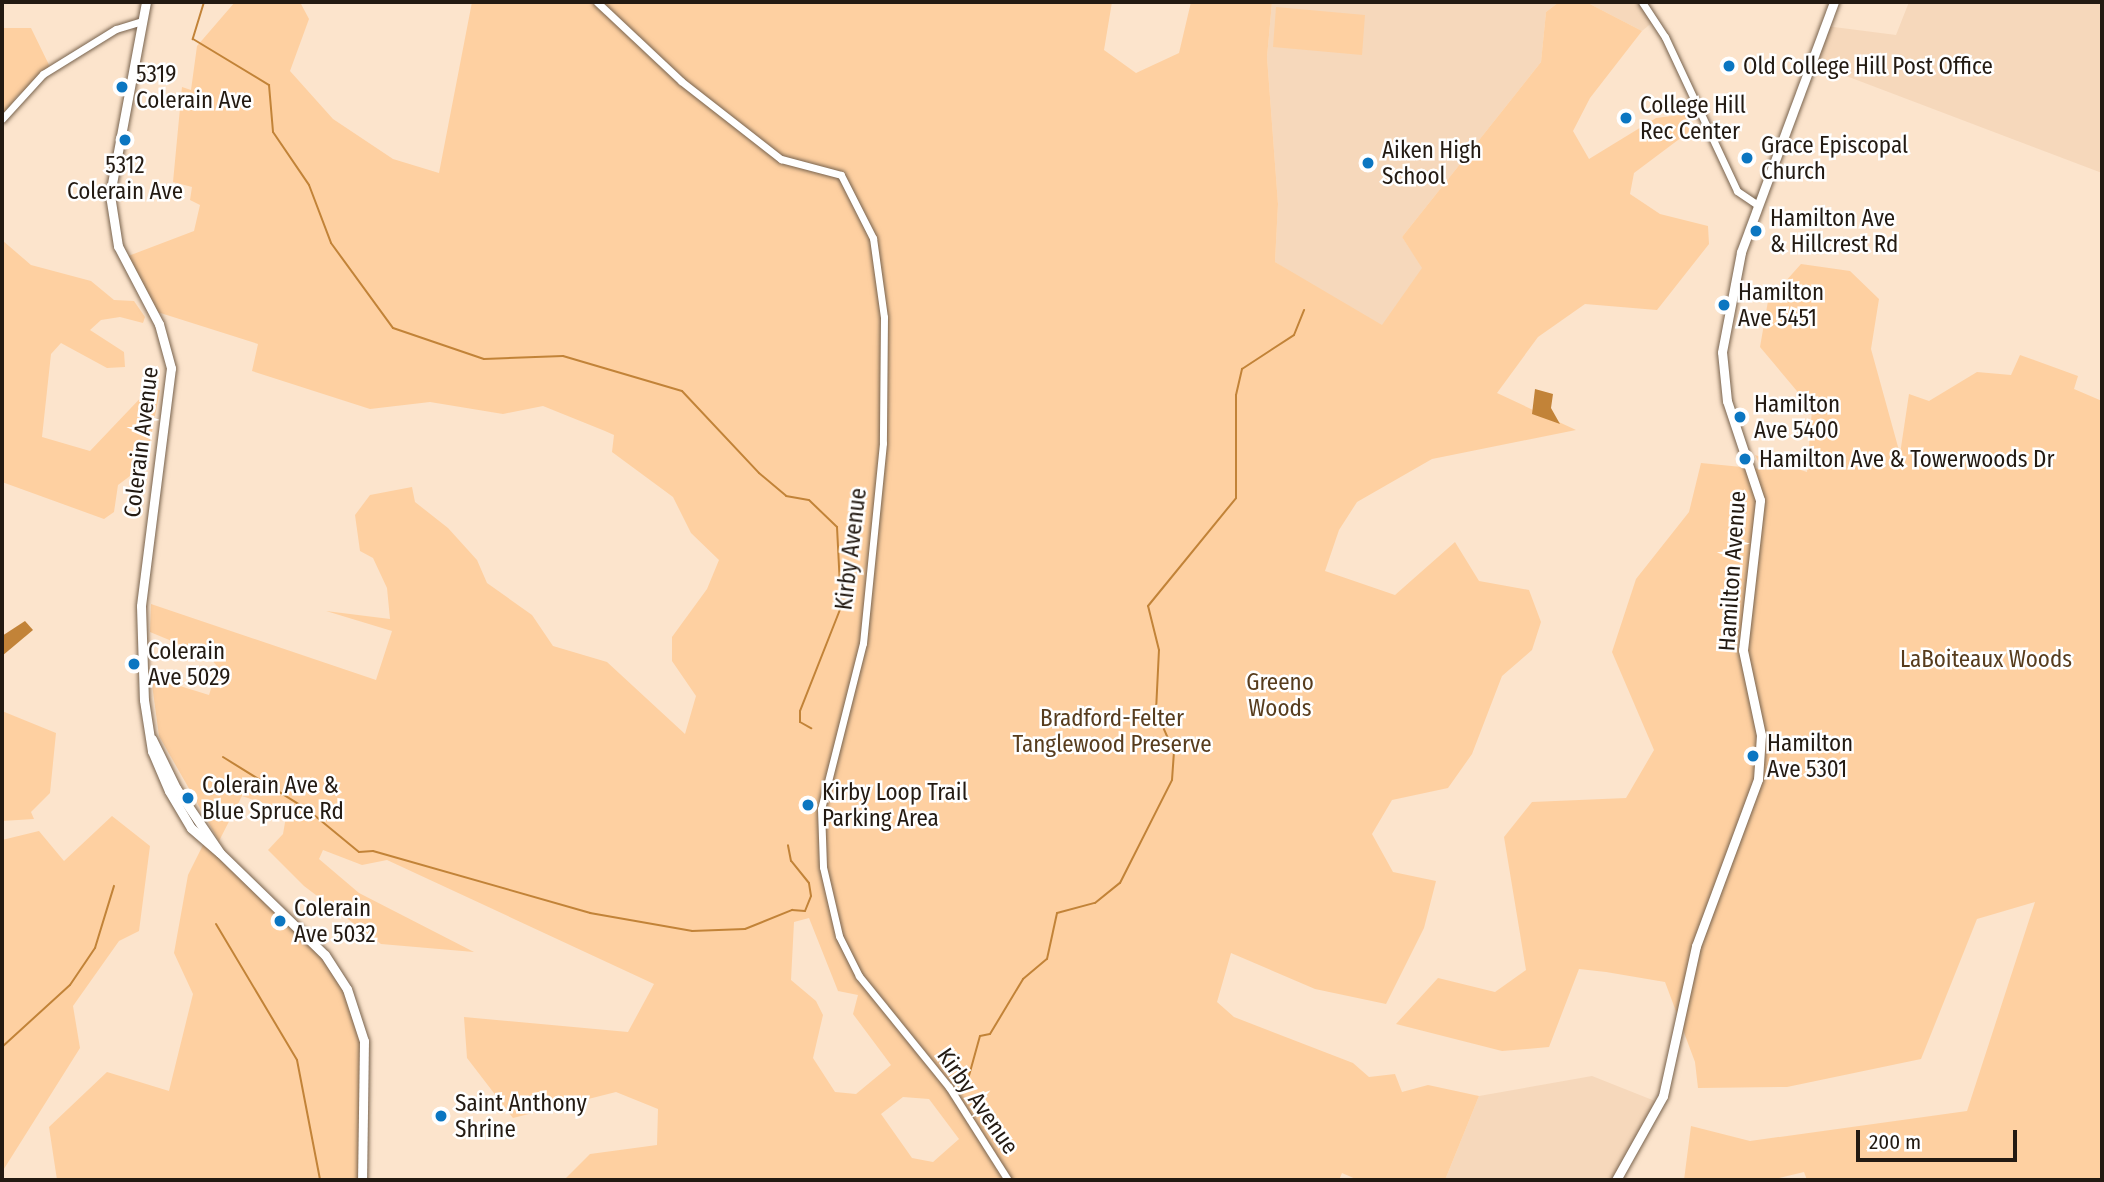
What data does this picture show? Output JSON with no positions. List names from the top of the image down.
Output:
{
  "streets": {
    "main road": ["Colerain Avenue", "Hamilton Avenue"],
    "street": ["Kirby Avenue"]
  },
  "parks": ["LaBoiteaux Woods", "Greeno Woods", "Bradford-Felter Tanglewood Preserve"],
  "places": [
    "Old College Hill Post Office",
    "5319 Colerain Ave",
    "College Hill Rec Center",
    "5312 Colerain Ave",
    "Grace Episcopal Church",
    "Aiken High School",
    "Hamilton Ave & Hillcrest Rd",
    "Hamilton Ave 5451",
    "Hamilton Ave 5400",
    "Hamilton Ave & Towerwoods Dr",
    "Colerain Ave 5029",
    "Hamilton Ave 5301",
    "Colerain Ave & Blue Spruce Rd",
    "Kirby Loop Trail Parking Area",
    "Colerain Ave 5032",
    "Saint Anthony Shrine"
  ],
  "scale_bar": "200 m"
}
